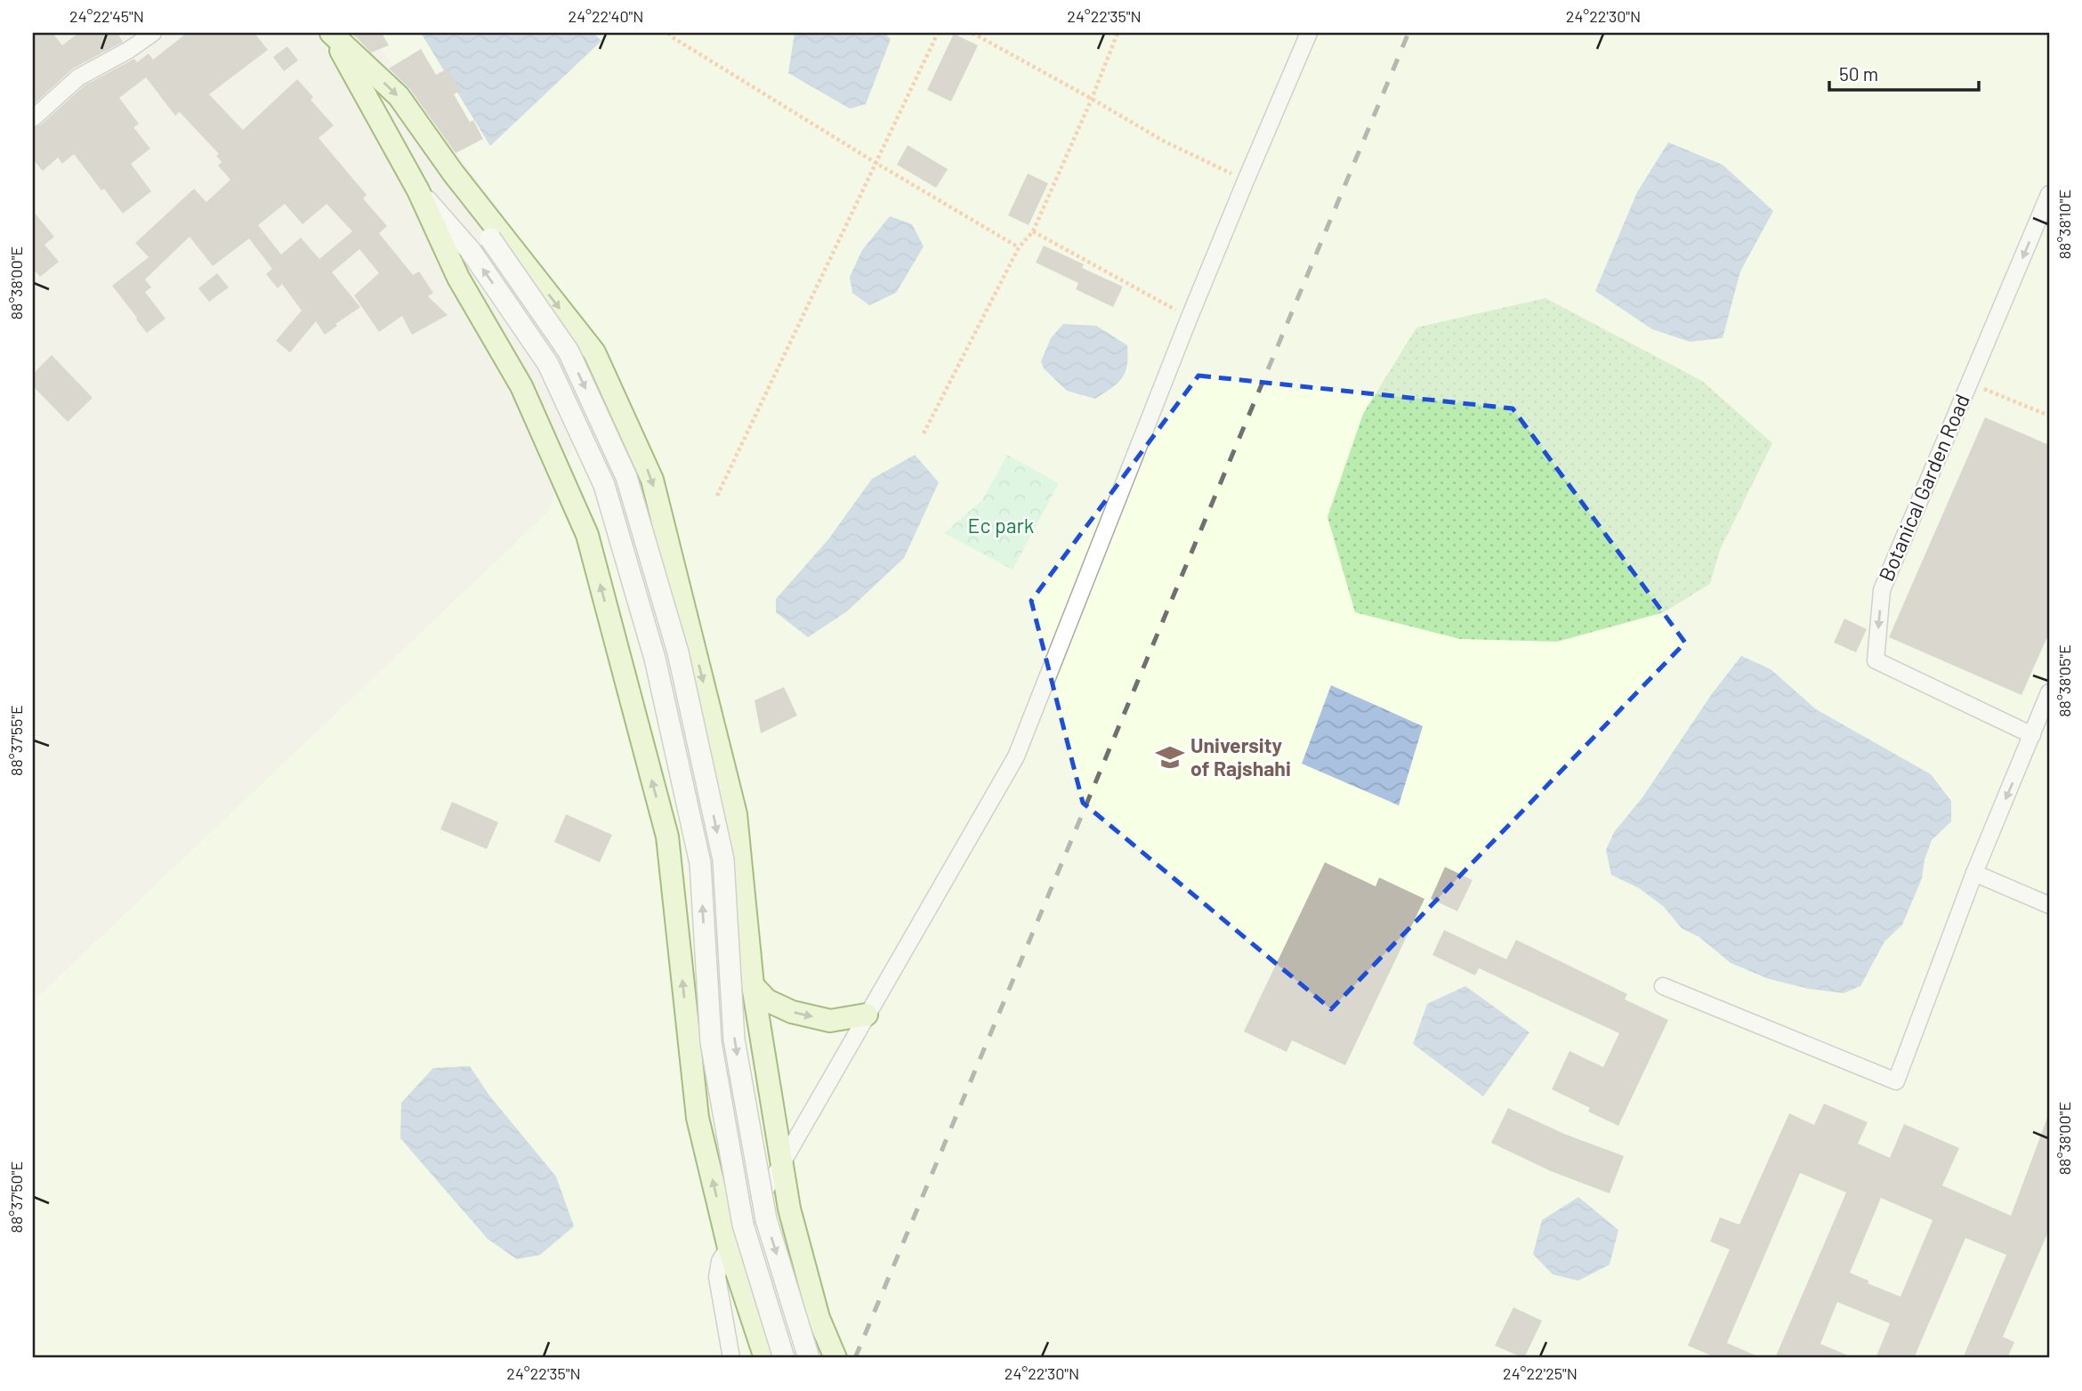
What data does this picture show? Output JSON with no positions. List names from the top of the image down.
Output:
{
  "streets": {
    "street": ["Botanical Garden Road"]
  },
  "one_way": ["Botanical Garden Road"],
  "parks": ["Ec park"],
  "places": {
    "school or university": ["University of Rajshahi"]
  },
  "scale_bar": "50 m",
  "coordinates": [
    "24°22'45\"N",
    "24°22'40\"N",
    "24°22'35\"N",
    "24°22'30\"N",
    "88°38'10\"E",
    "88°38'00\"E",
    "88°38'05\"E",
    "88°37'55\"E",
    "88°37'50\"E",
    "24°22'25\"N"
  ]
}
